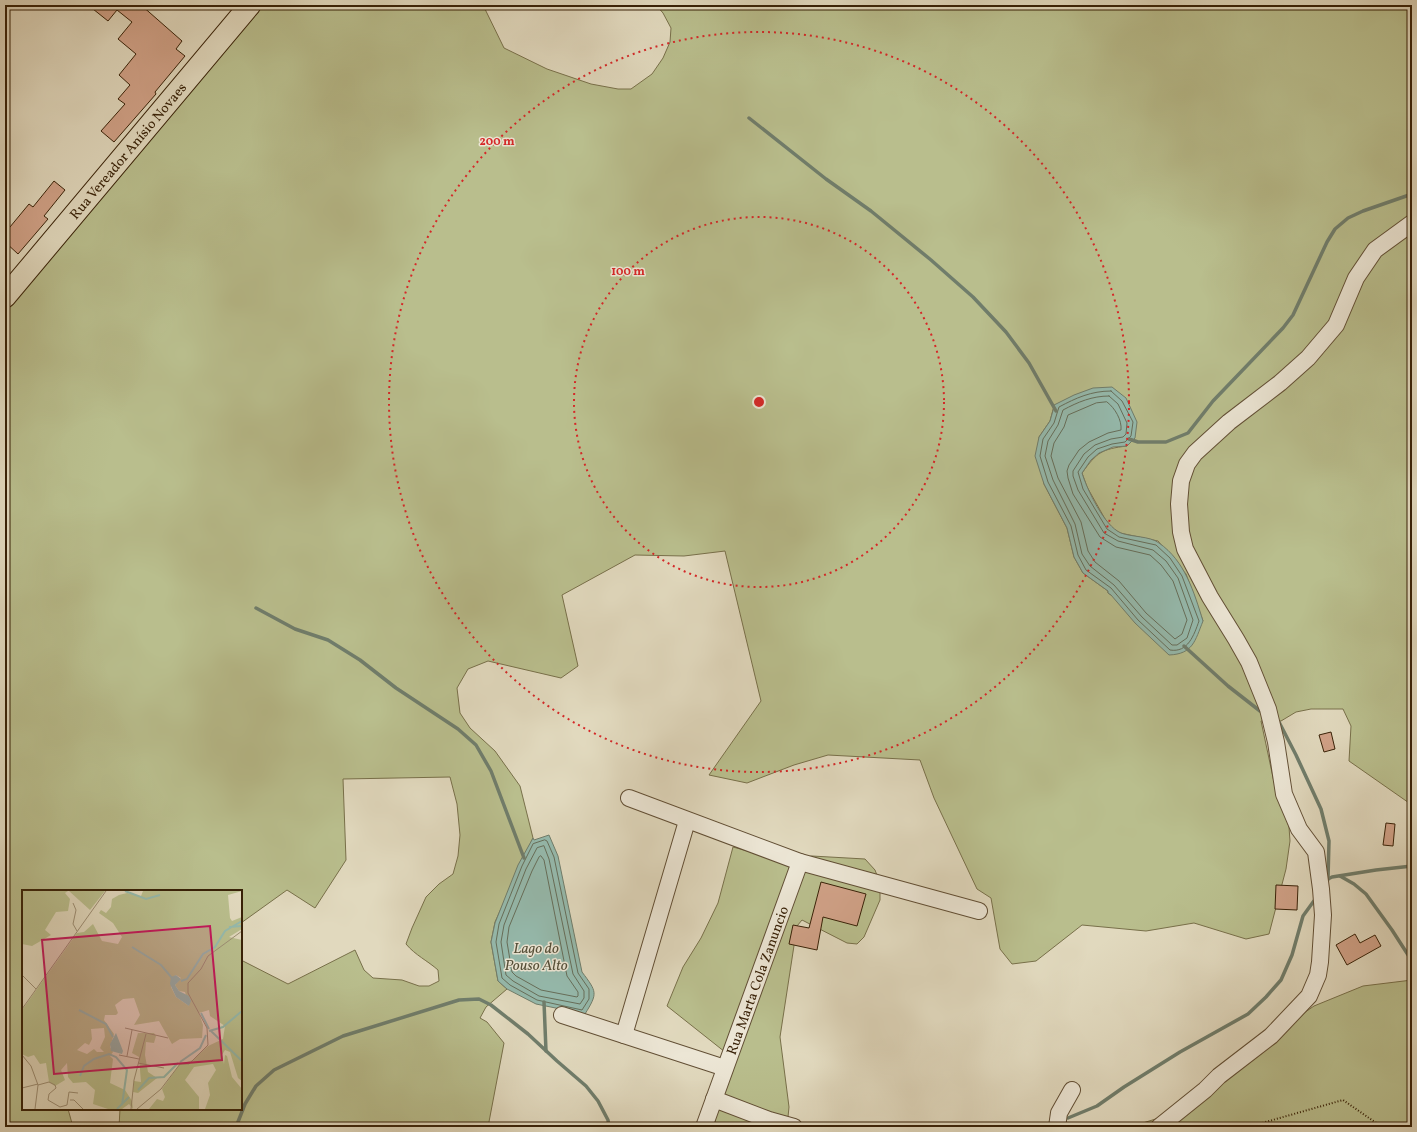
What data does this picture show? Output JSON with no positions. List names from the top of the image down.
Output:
{
  "streets": {
    "main road": ["Rua Vereador Anísio Novaes"],
    "street": ["Rua Marta Cola Zanuncio"]
  },
  "water": ["Lago do Pouso Alto"],
  "rings": ["200 m", "100 m"]
}
